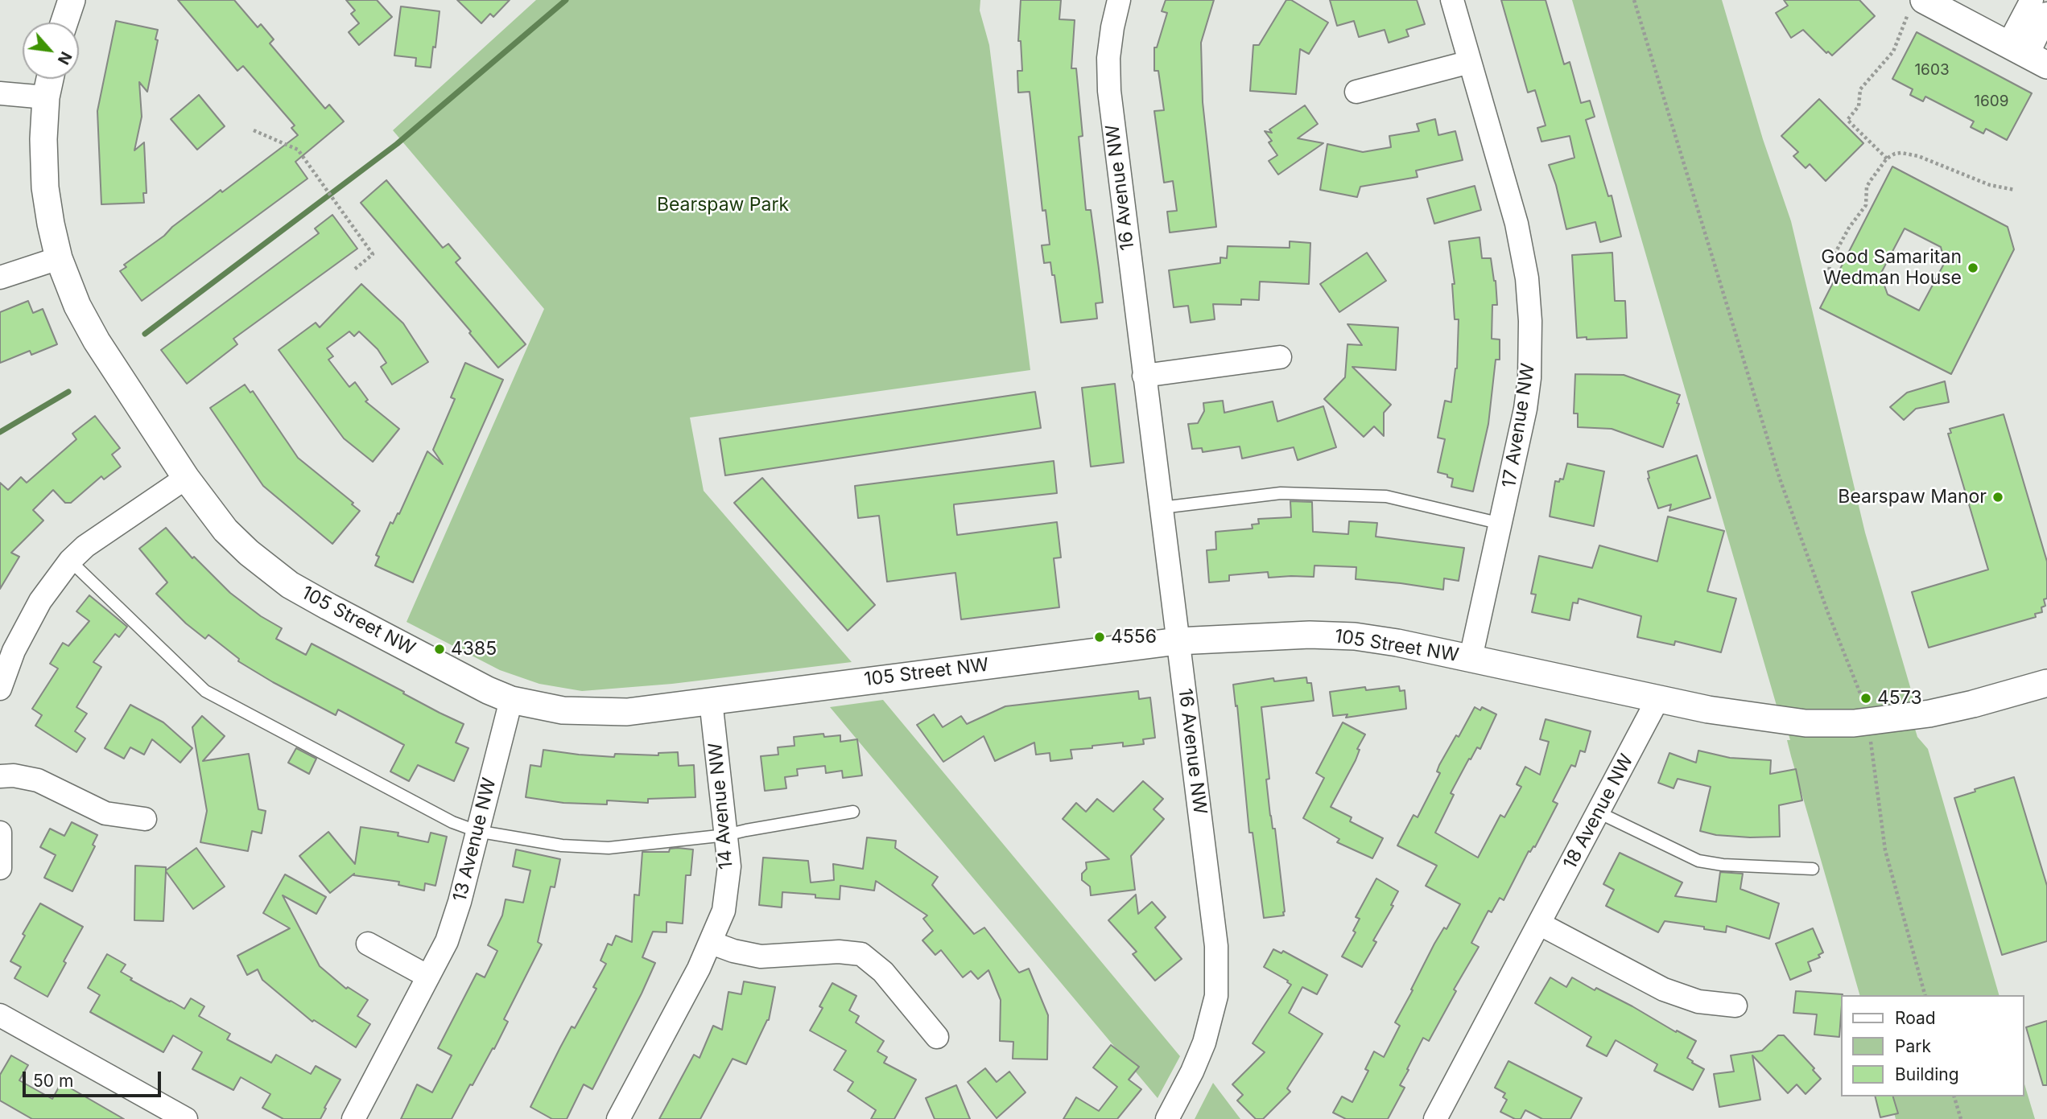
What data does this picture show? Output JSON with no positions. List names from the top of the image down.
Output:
{
  "streets": {
    "street": [
      "16 Avenue NW",
      "17 Avenue NW",
      "105 Street NW",
      "14 Avenue NW",
      "18 Avenue NW",
      "13 Avenue NW"
    ]
  },
  "crossings": [
    ["16 Avenue NW", "105 Street NW"],
    ["17 Avenue NW", "105 Street NW"],
    ["105 Street NW", "14 Avenue NW"],
    ["105 Street NW", "18 Avenue NW"],
    ["105 Street NW", "13 Avenue NW"]
  ],
  "parks": ["Bearspaw Park"],
  "places": [
    "Good Samaritan Wedman House",
    "Bearspaw Manor",
    "4556",
    "4385",
    "4573"
  ],
  "house_numbers": ["1603", "1609"],
  "legend": ["Road", "Park", "Building"],
  "scale_bar": "50 m",
  "north": "bottom right"
}
